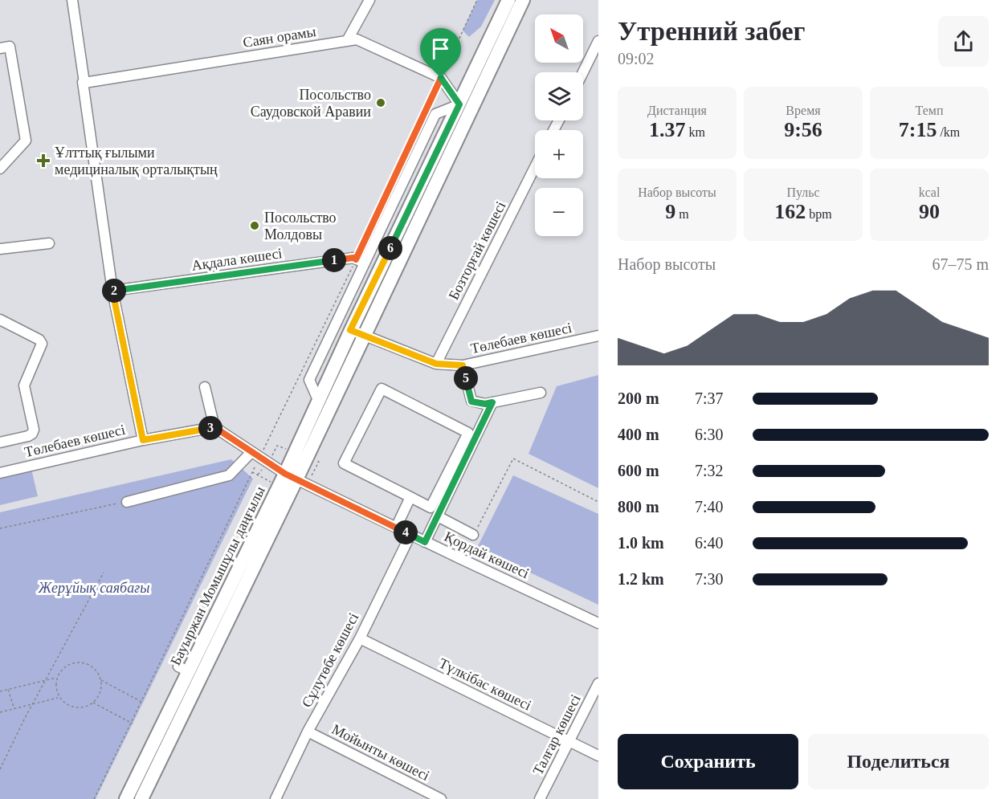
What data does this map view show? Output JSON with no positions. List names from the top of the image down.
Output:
{
  "streets": {
    "main road": ["Бауыржан Момышұлы даңғылы"],
    "street": [
      "Саян орамы",
      "Бозторғай көшесі",
      "Ақдала көшесі",
      "Төлебаев көшесі",
      "Қордай көшесі",
      "Сұлутөбе көшесі",
      "Түлкібас көшесі",
      "Талғар көшесі",
      "Мойынты көшесі"
    ]
  },
  "crossings": [
    ["Бозторғай көшесі", "Төлебаев көшесі"],
    ["Қордай көшесі", "Бауыржан Момышұлы даңғылы"],
    ["Қордай көшесі", "Сұлутөбе көшесі"],
    ["Сұлутөбе көшесі", "Түлкібас көшесі"],
    ["Сұлутөбе көшесі", "Мойынты көшесі"],
    ["Түлкібас көшесі", "Талғар көшесі"]
  ],
  "parks": ["Жерұйық саябағы"],
  "places": {
    "other": ["Посольство Саудовской Аравии", "Посольство Молдовы"],
    "health": ["Ұлттық ғылыми медициналық орталықтың"]
  },
  "north": "top left",
  "page": {
    "heading": ["Утренний забег", "09:02"],
    "map_buttons": ["+", "−"],
    "stats": [
      ["Дистанция", "1.37 km"],
      ["Время", "9:56"],
      ["Темп", "7:15 /km"],
      ["Набор высоты", "9 m"],
      ["Пульс", "162 bpm"],
      ["kcal", "90"]
    ],
    "pins": [
      "6",
      "1",
      "2",
      "5",
      "3",
      "4"
    ],
    "chart": ["Набор высоты", "67–75 m"],
    "list": [
      {
        "name": "200 m",
        "note": "7:37"
      },
      {
        "name": "400 m",
        "note": "6:30"
      },
      {
        "name": "600 m",
        "note": "7:32"
      },
      {
        "name": "800 m",
        "note": "7:40"
      },
      {
        "name": "1.0 km",
        "note": "6:40"
      },
      {
        "name": "1.2 km",
        "note": "7:30"
      }
    ],
    "buttons": ["Сохранить", "Поделиться"]
  }
}
